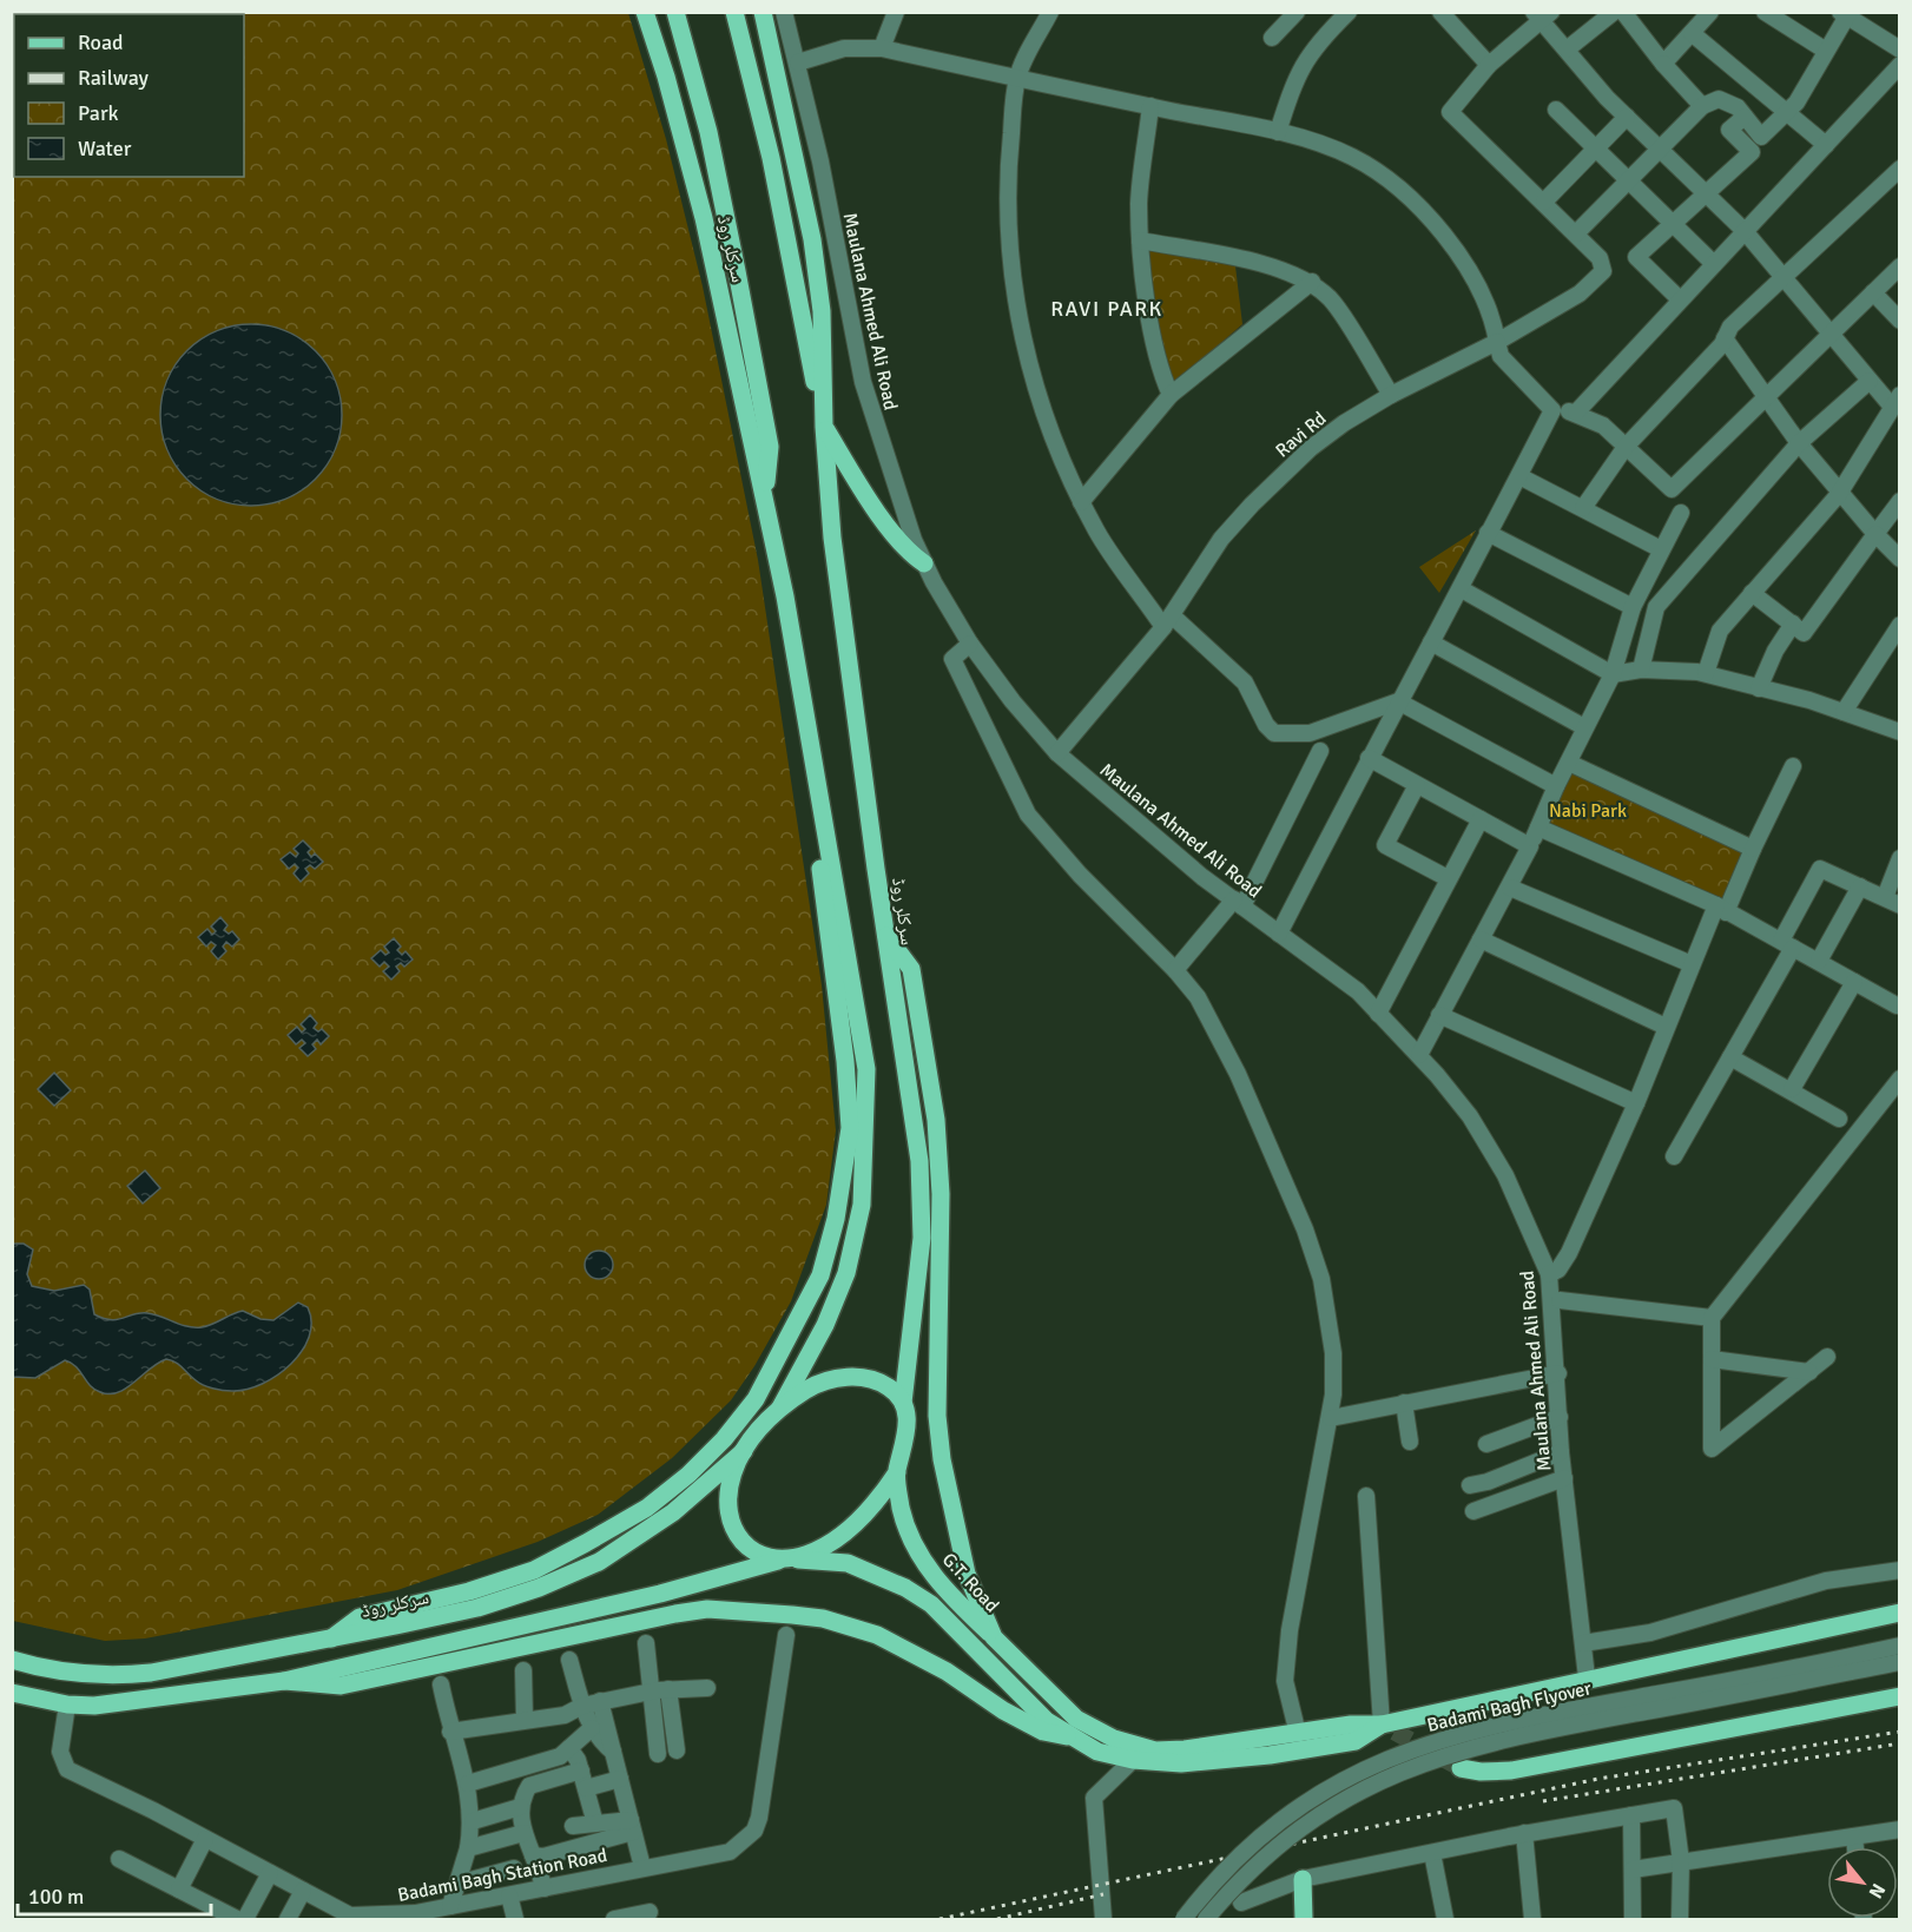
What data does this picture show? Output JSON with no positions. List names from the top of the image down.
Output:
{
  "streets": {
    "main road": ["سرکلر روڈ", "G.T. Road"],
    "street": [
      "Maulana Ahmed Ali Road",
      "Ravi Rd",
      "Badami Bagh Flyover",
      "Badami Bagh Station Road"
    ]
  },
  "crossings": [
    ["سرکلر روڈ", "G.T. Road"],
    ["Maulana Ahmed Ali Road", "Ravi Rd"]
  ],
  "districts": ["RAVI PARK"],
  "parks": ["Nabi Park"],
  "legend": [
    "Road",
    "Railway",
    "Park",
    "Water"
  ],
  "scale_bar": "100 m",
  "north": "bottom right"
}
